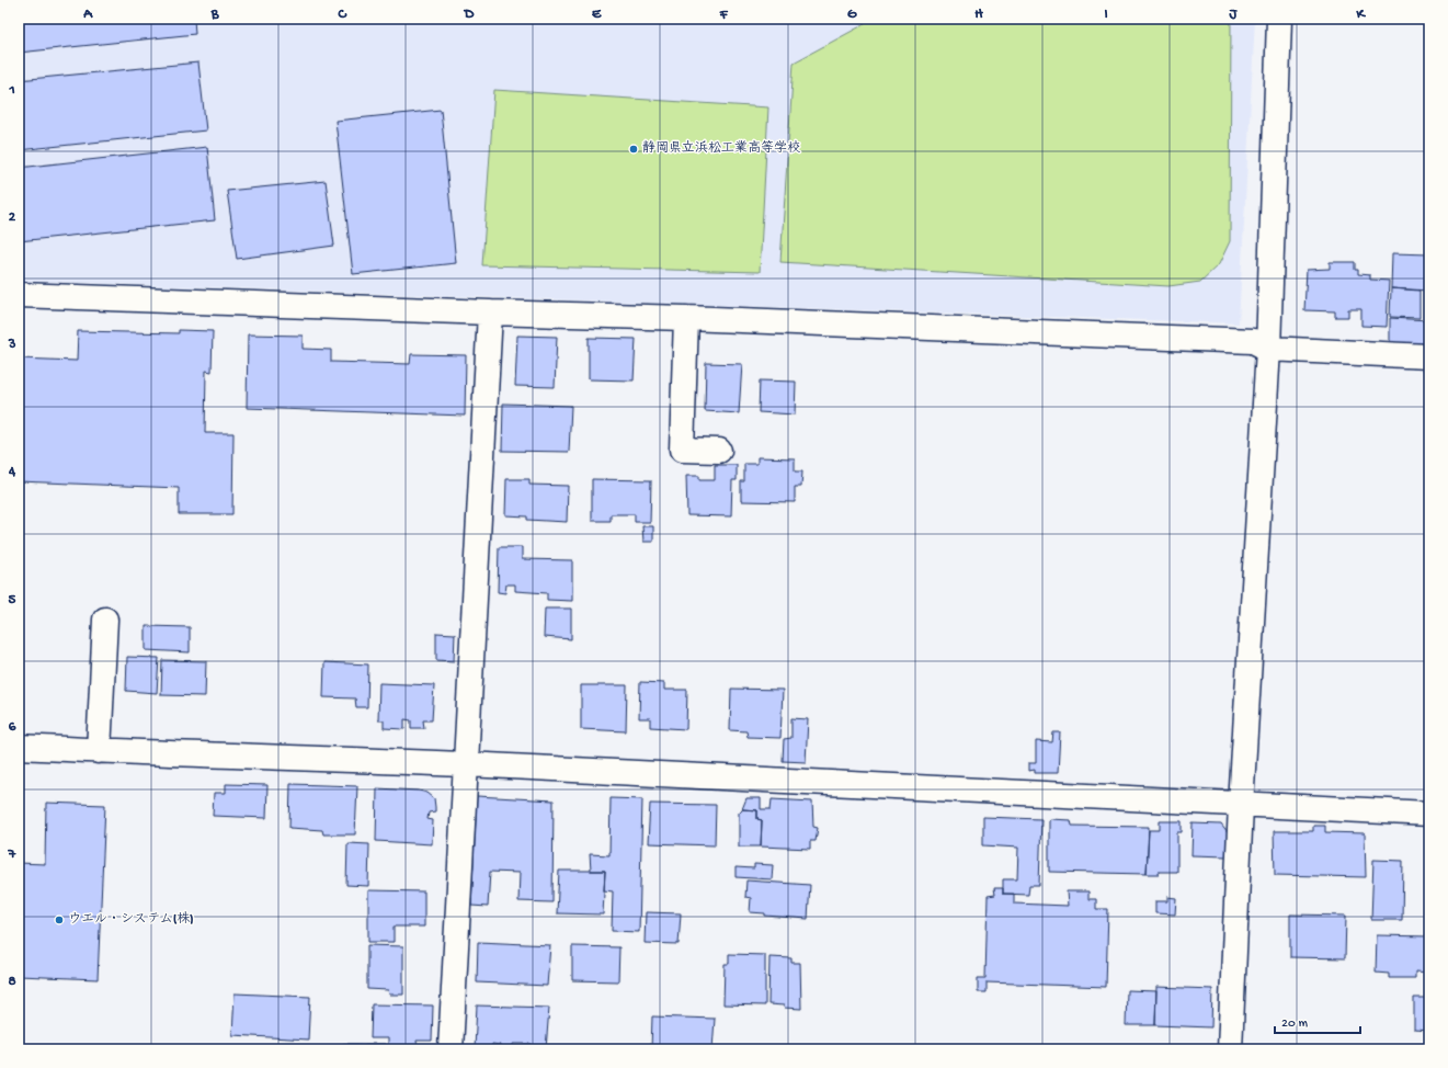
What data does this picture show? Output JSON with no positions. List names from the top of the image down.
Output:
{
  "places": ["静岡県立浜松工業高等学校", "ウエル・システム(株)"],
  "scale_bar": "20 m",
  "grid": {
    "columns": [
      "A",
      "B",
      "C",
      "D",
      "E",
      "F",
      "G",
      "H",
      "I",
      "J",
      "K"
    ],
    "rows": [
      "1",
      "2",
      "3",
      "4",
      "5",
      "6",
      "7",
      "8"
    ]
  }
}
